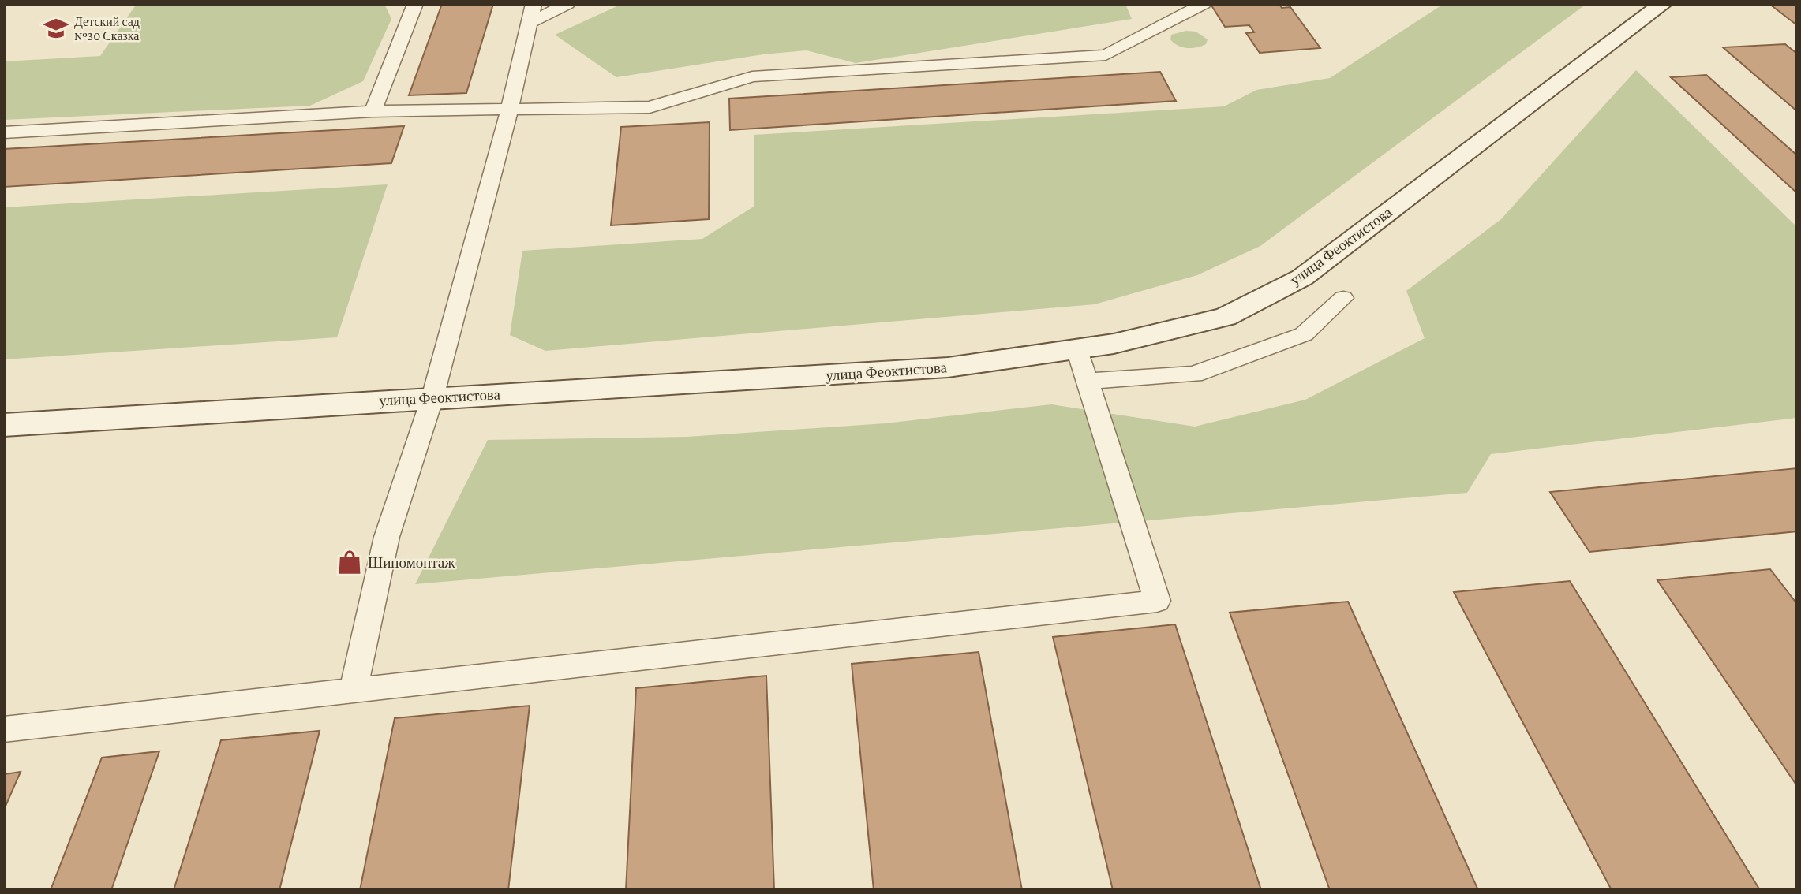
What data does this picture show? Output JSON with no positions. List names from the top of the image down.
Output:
{
  "streets": {
    "street": ["улица Феоктистова"]
  },
  "places": {
    "school or university": ["Детский сад №30 Сказка"],
    "shop": ["Шиномонтаж"]
  }
}
